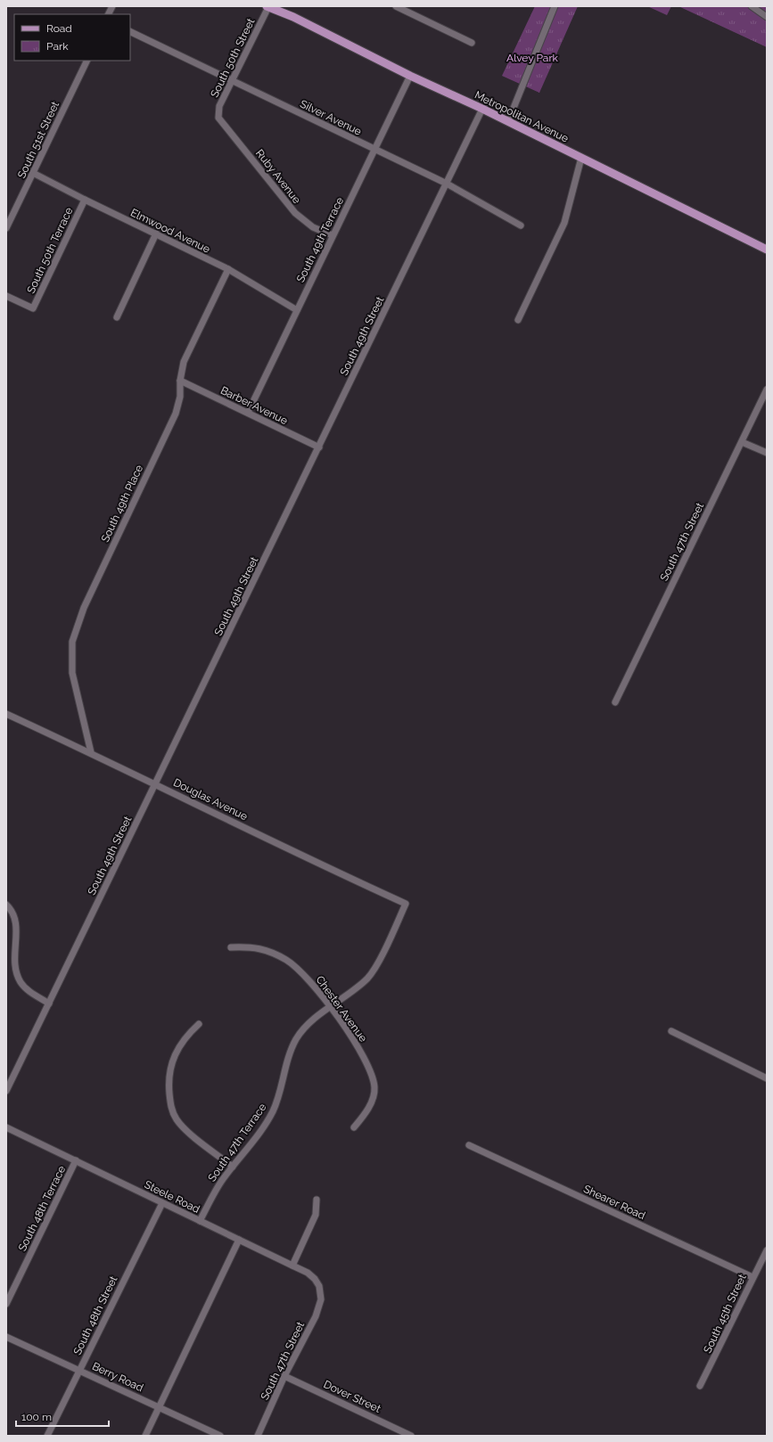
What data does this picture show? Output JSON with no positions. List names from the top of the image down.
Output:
{
  "streets": {
    "main road": ["Metropolitan Avenue"],
    "street": [
      "South 50th Street",
      "Silver Avenue",
      "South 51st Street",
      "Ruby Avenue",
      "Elmwood Avenue",
      "South 49th Terrace",
      "South 50th Terrace",
      "South 49th Street",
      "Barber Avenue",
      "South 49th Place",
      "South 47th Street",
      "Douglas Avenue",
      "Chester Avenue",
      "South 47th Terrace",
      "Steele Road",
      "Shearer Road",
      "South 48th Terrace",
      "South 45th Street",
      "South 48th Street",
      "Berry Road",
      "Dover Street"
    ]
  },
  "crossings": [
    ["South 50th Street", "Metropolitan Avenue"],
    ["South 50th Street", "Silver Avenue"],
    ["South 50th Street", "Ruby Avenue"],
    ["Metropolitan Avenue", "South 49th Terrace"],
    ["Metropolitan Avenue", "South 49th Street"],
    ["Silver Avenue", "South 49th Terrace"],
    ["Silver Avenue", "South 49th Street"],
    ["South 51st Street", "Elmwood Avenue"],
    ["Ruby Avenue", "South 49th Terrace"],
    ["Elmwood Avenue", "South 49th Terrace"],
    ["Elmwood Avenue", "South 50th Terrace"],
    ["Elmwood Avenue", "South 49th Place"],
    ["South 49th Terrace", "Barber Avenue"],
    ["South 49th Street", "Barber Avenue"],
    ["South 49th Street", "Douglas Avenue"],
    ["Barber Avenue", "South 49th Place"],
    ["South 49th Place", "Douglas Avenue"],
    ["South 47th Street", "Steele Road"],
    ["South 47th Street", "Dover Street"],
    ["Douglas Avenue", "South 47th Terrace"],
    ["Chester Avenue", "South 47th Terrace"],
    ["South 47th Terrace", "Steele Road"],
    ["Steele Road", "South 48th Terrace"],
    ["Steele Road", "South 48th Street"],
    ["Shearer Road", "South 45th Street"],
    ["South 48th Street", "Berry Road"]
  ],
  "parks": ["Alvey Park"],
  "legend": ["Road", "Park"],
  "scale_bar": "100 m"
}
